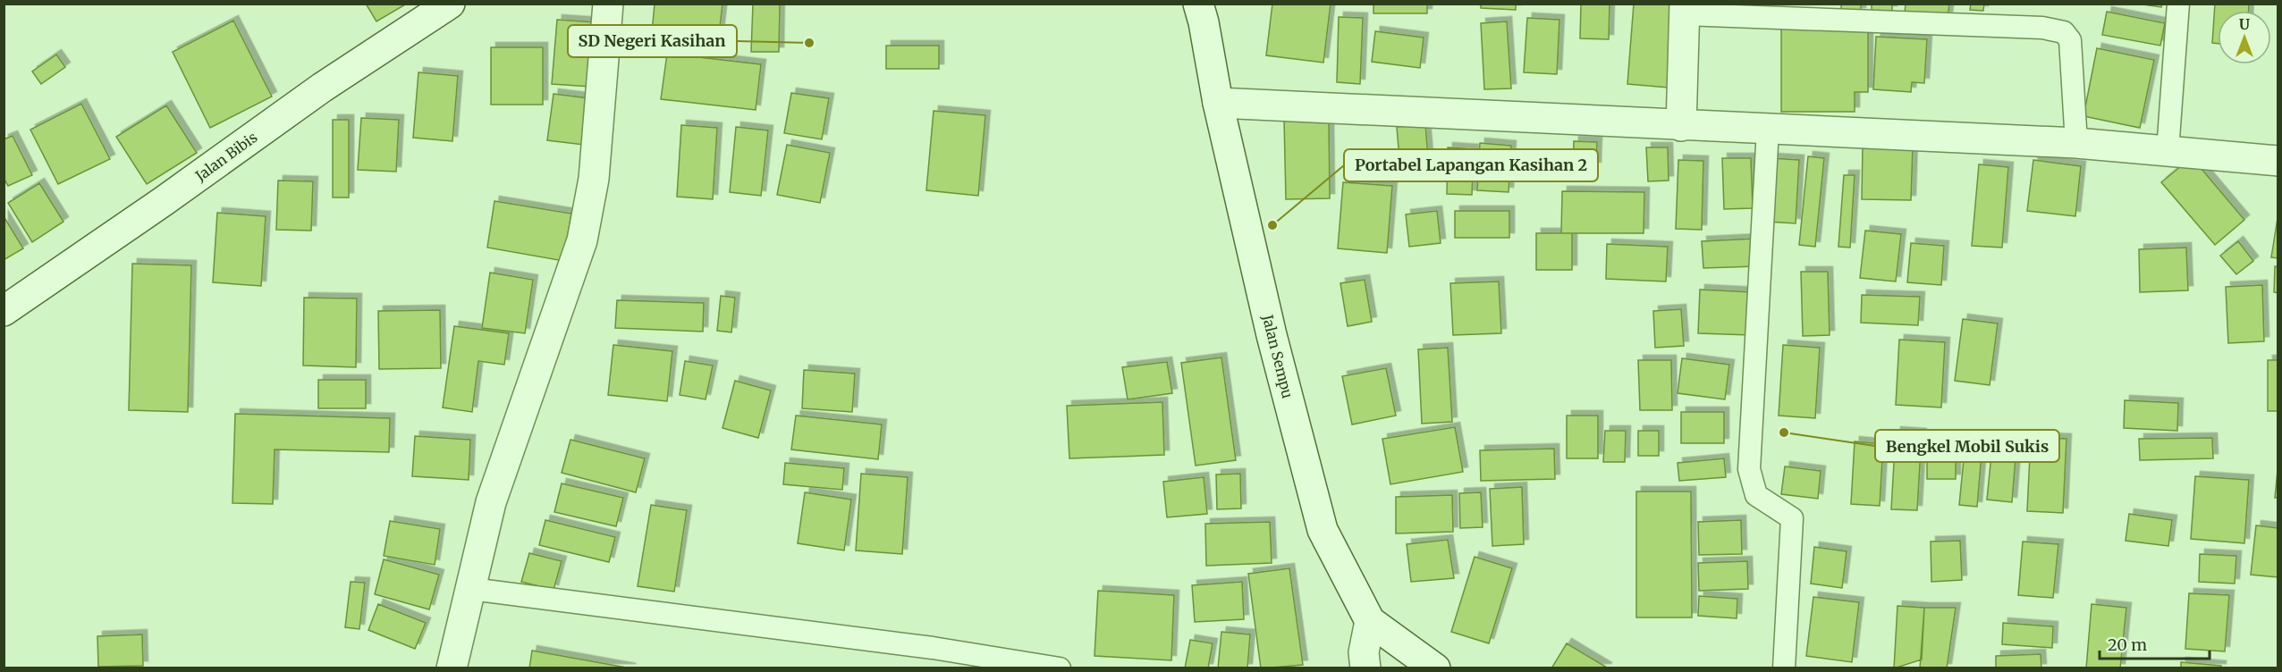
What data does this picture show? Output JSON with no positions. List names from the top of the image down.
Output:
{
  "streets": {
    "street": ["Jalan Bibis", "Jalan Sempu"]
  },
  "places": ["SD Negeri Kasihan", "Portabel Lapangan Kasihan 2", "Bengkel Mobil Sukis"],
  "scale_bar": "20 m",
  "north": "top"
}
